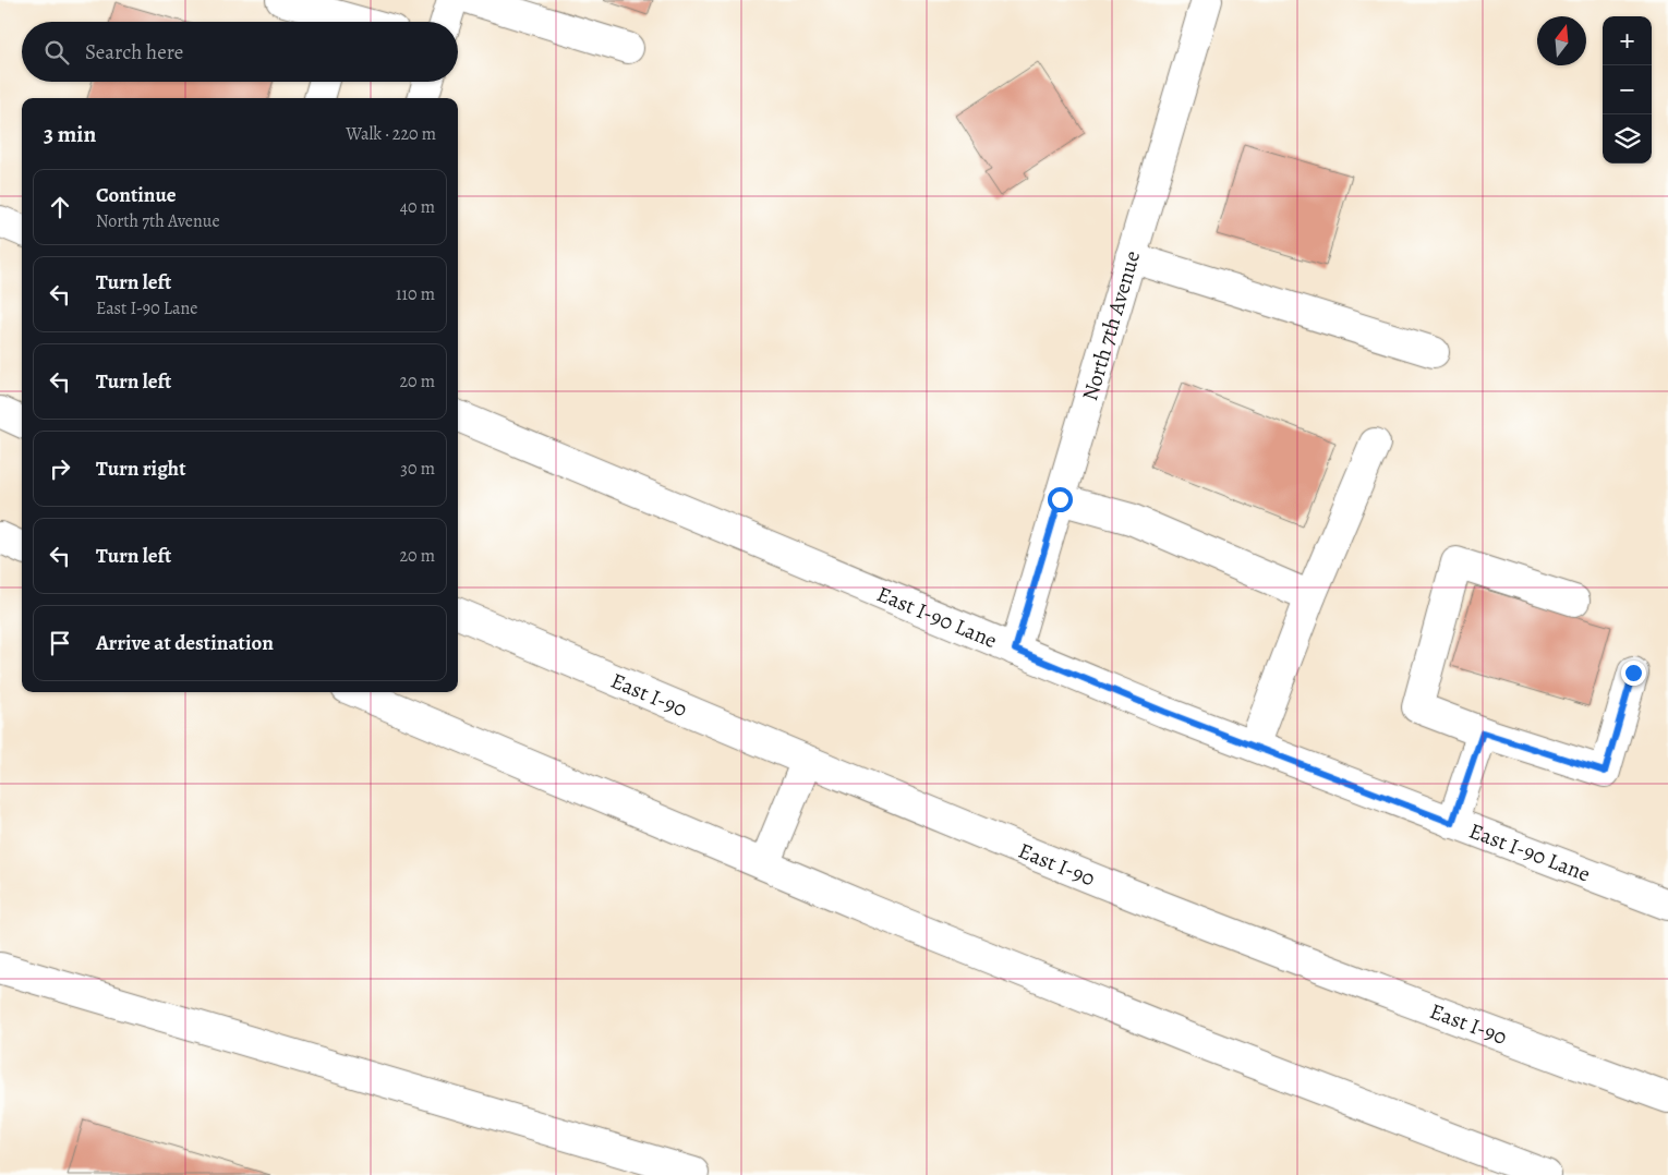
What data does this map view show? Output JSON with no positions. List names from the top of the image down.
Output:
{
  "streets": {
    "main road": ["North 7th Avenue", "East I-90 Lane", "East I-90"]
  },
  "crossings": [
    ["North 7th Avenue", "East I-90 Lane"]
  ],
  "north": "top",
  "page": {
    "map_buttons": ["+", "−"],
    "search": "Search here",
    "heading": ["3 min", "Walk · 220 m"],
    "list": [
      ["Continue", "North 7th Avenue", "40 m"],
      ["Turn left", "East I-90 Lane", "110 m"],
      ["Turn left", "20 m"],
      ["Turn right", "30 m"],
      ["Turn left", "20 m"],
      "Arrive at destination"
    ]
  }
}
